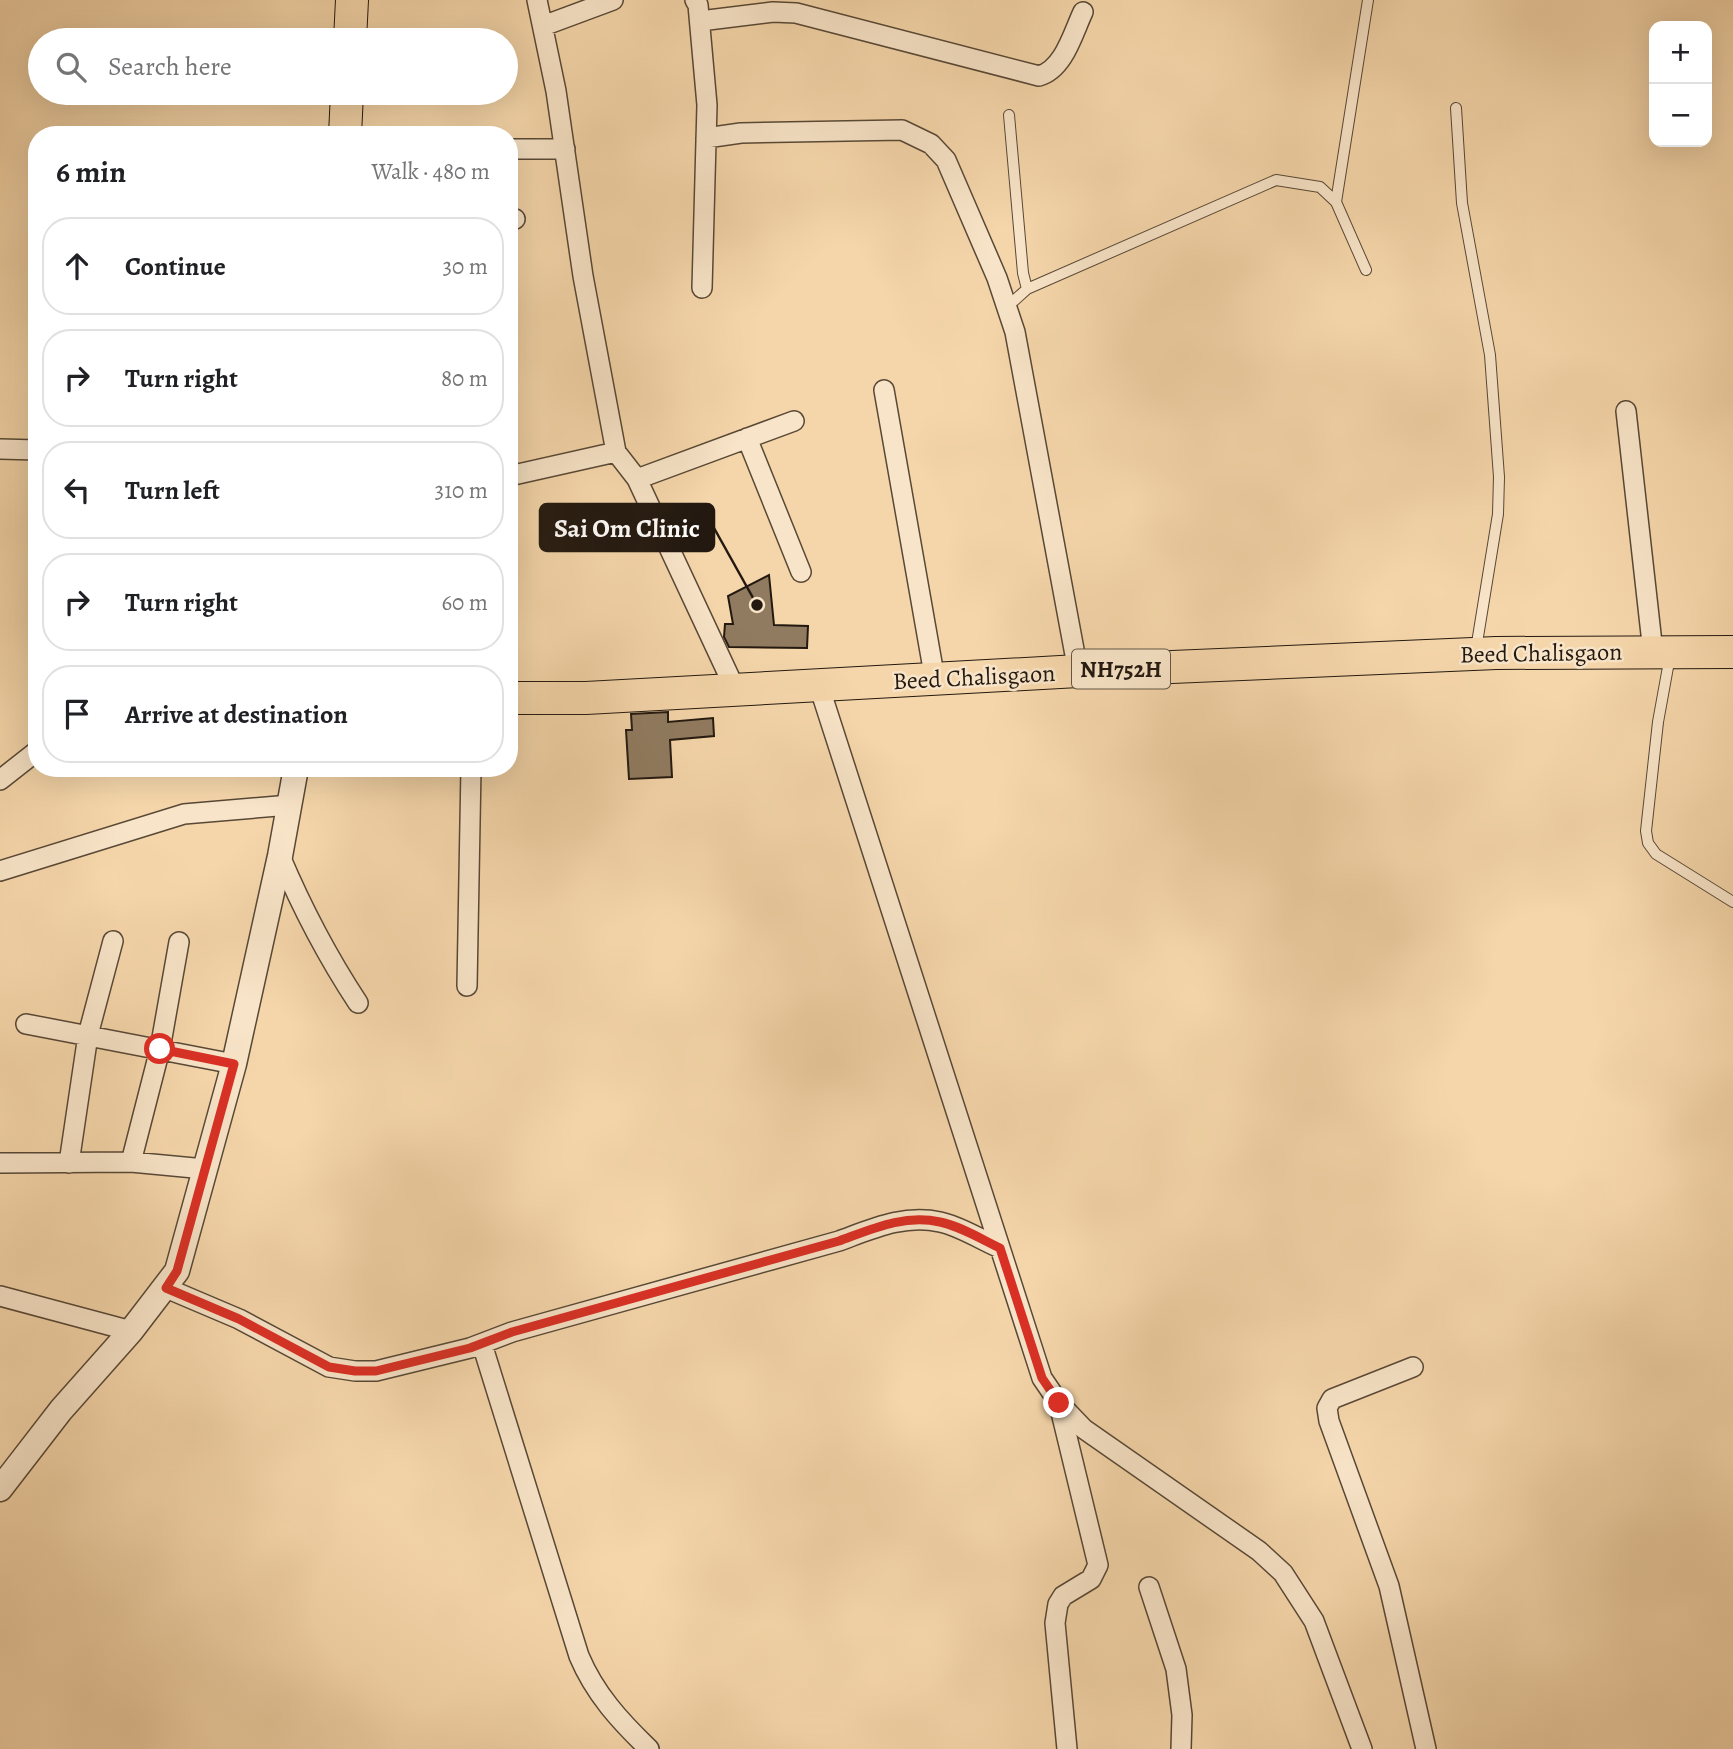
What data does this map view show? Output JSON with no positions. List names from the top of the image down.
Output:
{
  "streets": {
    "highway": ["Beed Chalisgaon", "NH752H"]
  },
  "places": ["Sai Om Clinic"],
  "page": {
    "map_buttons": ["+", "−"],
    "search": "Search here",
    "heading": ["6 min", "Walk · 480 m"],
    "list": [
      ["Continue", "30 m"],
      ["Turn right", "80 m"],
      ["Turn left", "310 m"],
      ["Turn right", "60 m"],
      "Arrive at destination"
    ]
  }
}
